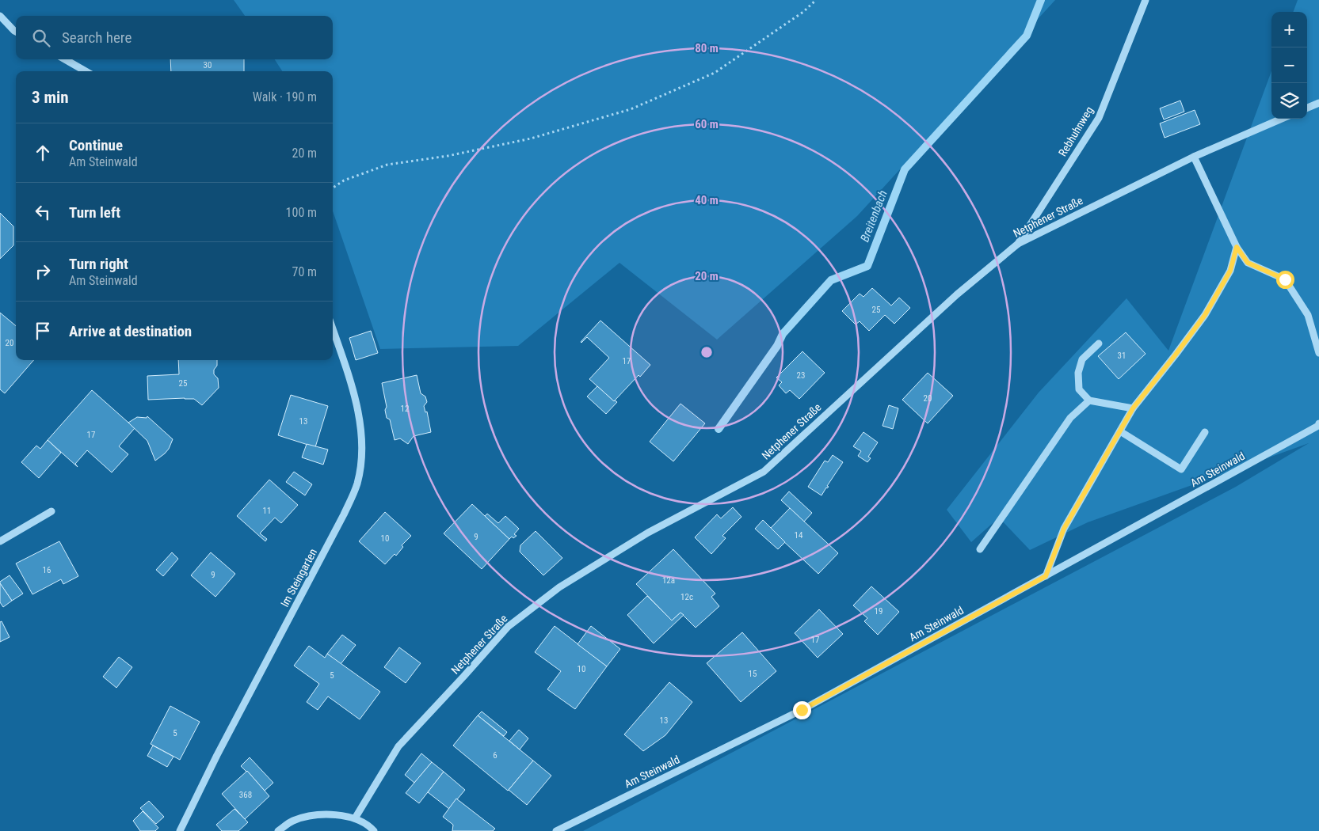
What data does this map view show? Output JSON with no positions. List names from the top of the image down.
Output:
{
  "streets": {
    "street": [
      "Rebhuhnweg",
      "Netphener Straße",
      "Am Steinwald",
      "Im Steingarten"
    ]
  },
  "crossings": [
    ["Rebhuhnweg", "Netphener Straße"]
  ],
  "water": ["Breitenbach"],
  "house_numbers": [
    "30",
    "25",
    "20",
    "31",
    "17",
    "23",
    "25",
    "20",
    "12",
    "13",
    "17",
    "11",
    "14",
    "9",
    "10",
    "16",
    "9",
    "12a",
    "12c",
    "19",
    "17",
    "10",
    "15",
    "5",
    "13",
    "5",
    "6",
    "368"
  ],
  "page": {
    "map_buttons": ["+", "−"],
    "search": "Search here",
    "heading": ["3 min", "Walk · 190 m"],
    "list": [
      ["Continue", "Am Steinwald", "20 m"],
      ["Turn left", "100 m"],
      ["Turn right", "Am Steinwald", "70 m"],
      "Arrive at destination"
    ]
  },
  "rings": [
    "80 m",
    "60 m",
    "40 m",
    "20 m"
  ]
}
